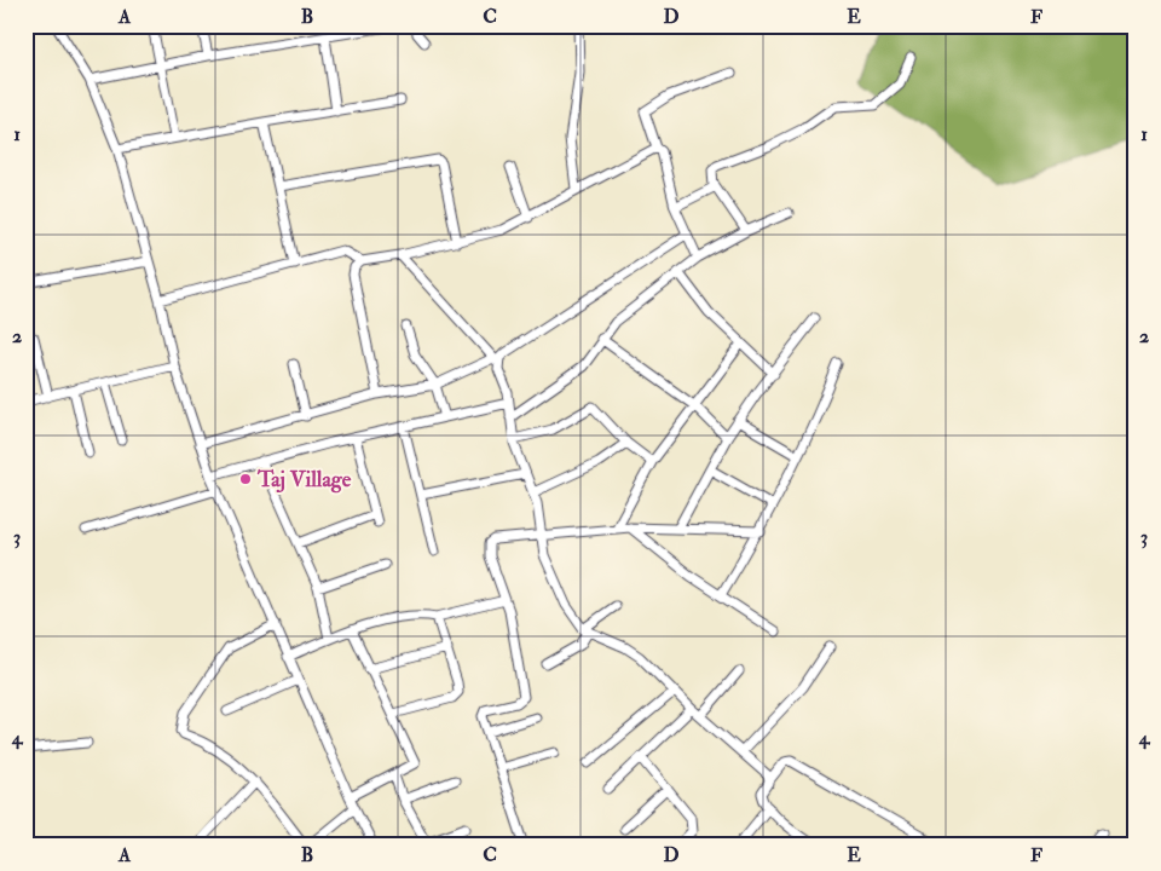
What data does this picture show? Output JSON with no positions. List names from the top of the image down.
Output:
{
  "places": ["Taj Village"],
  "grid": {
    "columns": [
      "A",
      "B",
      "C",
      "D",
      "E",
      "F"
    ],
    "rows": [
      "1",
      "2",
      "3",
      "4"
    ]
  }
}
